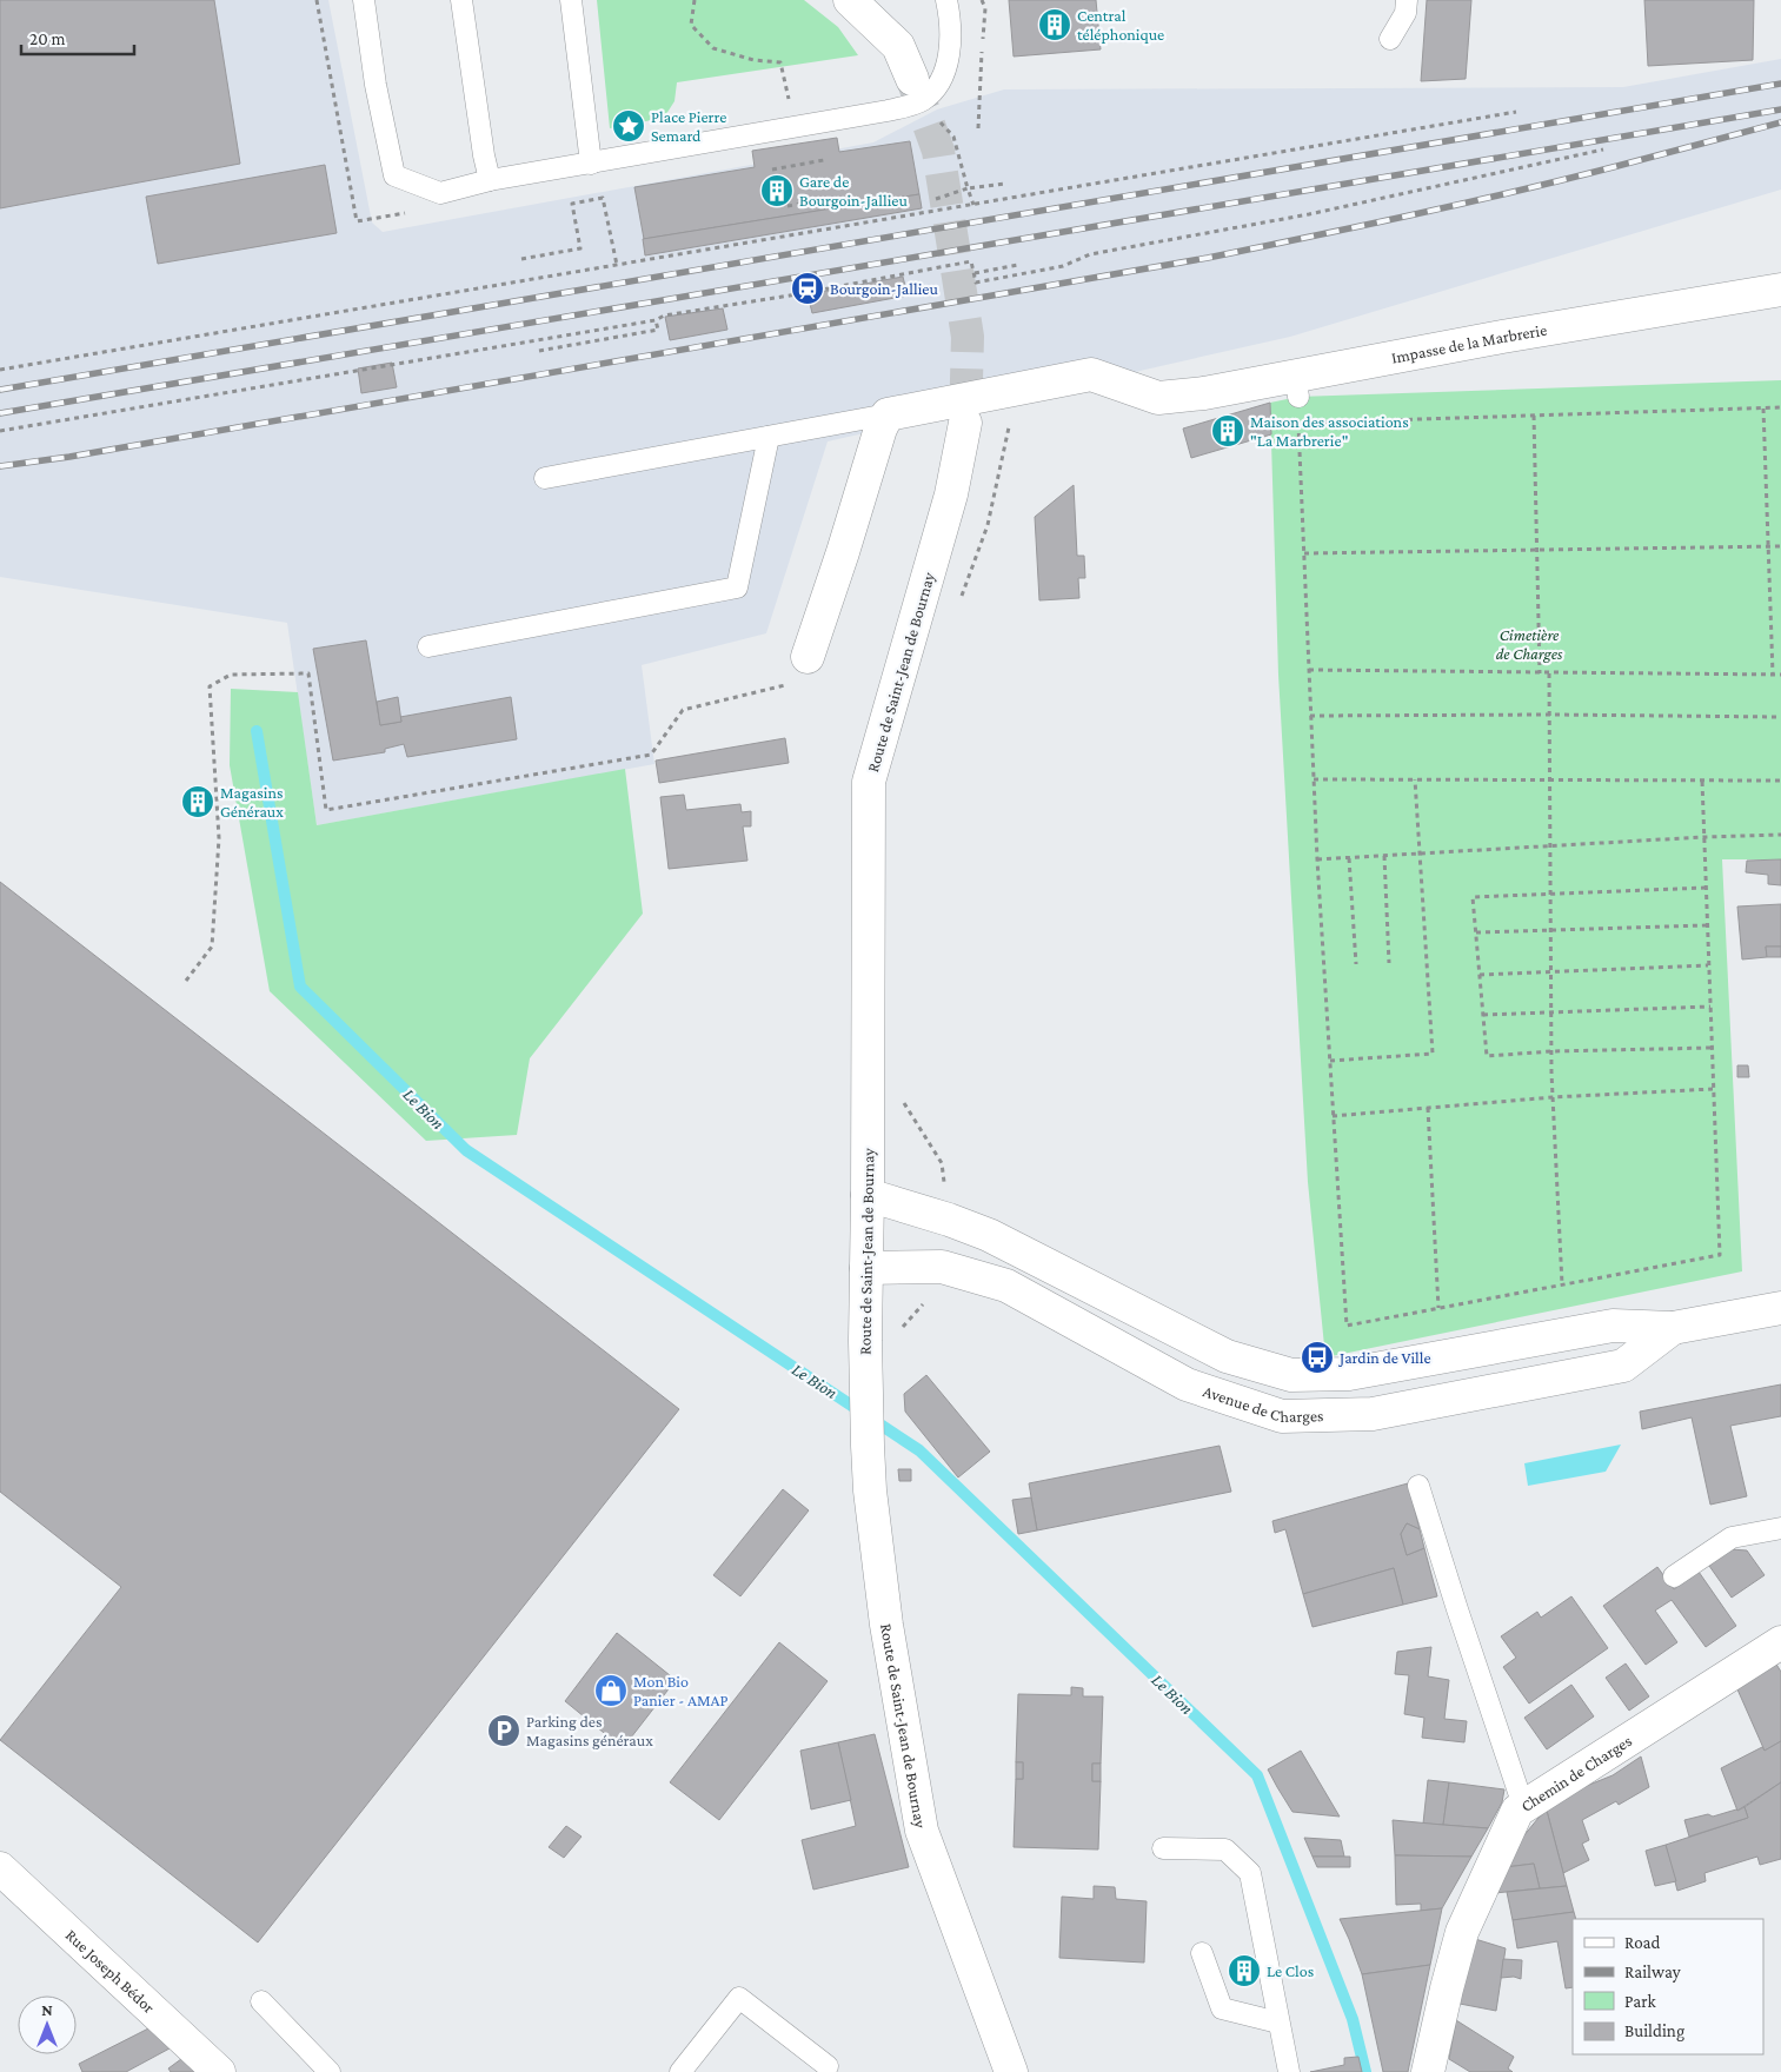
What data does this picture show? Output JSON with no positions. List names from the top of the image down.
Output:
{
  "streets": {
    "street": [
      "Impasse de la Marbrerie",
      "Route de Saint-Jean de Bournay",
      "Avenue de Charges",
      "Chemin de Charges",
      "Rue Joseph Bédor"
    ]
  },
  "crossings": [
    ["Route de Saint-Jean de Bournay", "Avenue de Charges"]
  ],
  "water": ["Le Bion"],
  "parks": ["Cimetière de Charges"],
  "places": {
    "building": [
      "Central téléphonique",
      "Gare de Bourgoin-Jallieu",
      "Maison des associations \"La Marbrerie\"",
      "Magasins Généraux",
      "Le Clos"
    ],
    "place": ["Place Pierre Semard"],
    "station": ["Bourgoin-Jallieu"],
    "bus stop": ["Jardin de Ville"],
    "shop": ["Mon Bio Panier - AMAP"],
    "parking": ["Parking des Magasins généraux"]
  },
  "legend": [
    "Road",
    "Railway",
    "Park",
    "Building"
  ],
  "scale_bar": "20 m",
  "north": "top"
}
